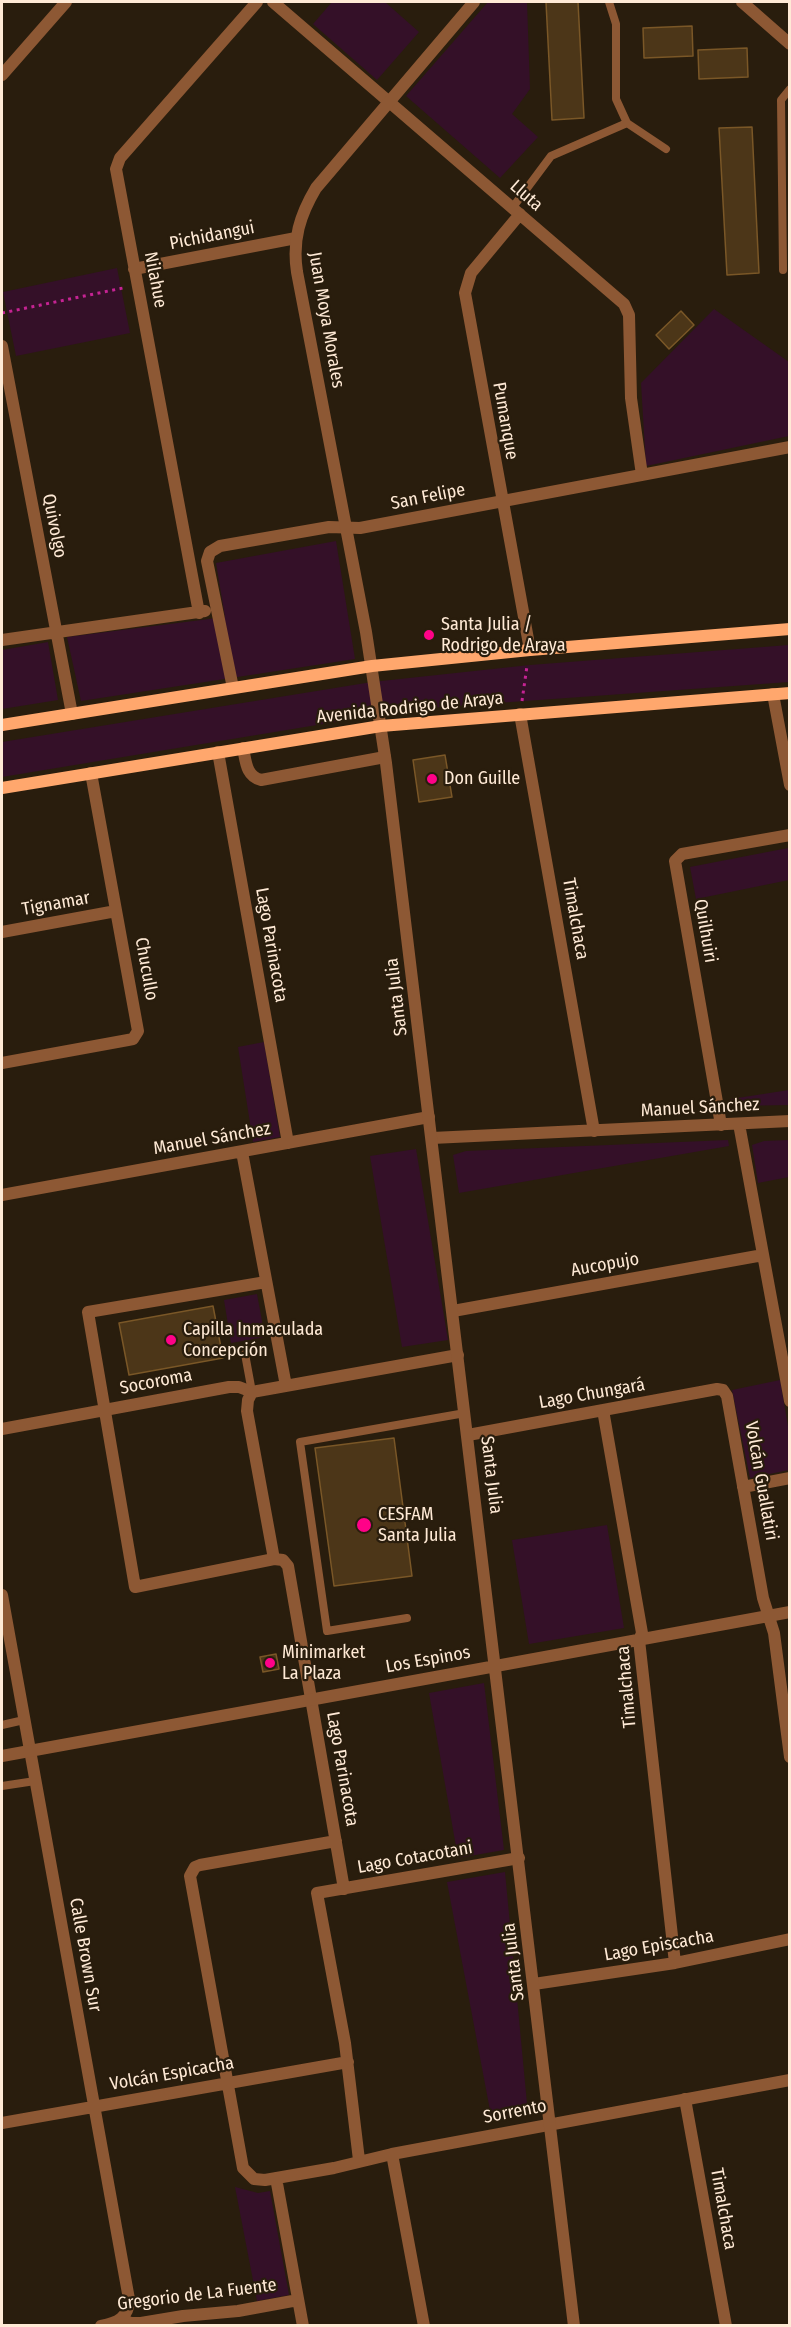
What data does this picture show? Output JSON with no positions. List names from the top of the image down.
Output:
{
  "streets": {
    "main road": ["Avenida Rodrigo de Araya"],
    "street": [
      "Lluta",
      "Pichidangui",
      "Nilahue",
      "Juan Moya Morales",
      "Pumanque",
      "San Felipe",
      "Quivolgo",
      "Tignamar",
      "Timalchaca",
      "Quilhuiri",
      "Lago Parinacota",
      "Chucullo",
      "Santa Julia",
      "Manuel Sánchez",
      "Aucopujo",
      "Socoroma",
      "Lago Chungará",
      "Volcán Guallatiri",
      "Los Espinos",
      "Lago Cotacotani",
      "Lago Episcacha",
      "Calle Brown Sur",
      "Volcán Espicacha",
      "Sorrento",
      "Gregorio de La Fuente"
    ]
  },
  "crossings": [
    ["Lluta", "Juan Moya Morales"],
    ["Lluta", "Pumanque"],
    ["Lluta", "San Felipe"],
    ["Pichidangui", "Nilahue"],
    ["Pichidangui", "Juan Moya Morales"],
    ["Juan Moya Morales", "San Felipe"],
    ["Juan Moya Morales", "Santa Julia"],
    ["Pumanque", "San Felipe"],
    ["Avenida Rodrigo de Araya", "Timalchaca"],
    ["Avenida Rodrigo de Araya", "Lago Parinacota"],
    ["Avenida Rodrigo de Araya", "Chucullo"],
    ["Avenida Rodrigo de Araya", "Santa Julia"],
    ["Tignamar", "Chucullo"],
    ["Timalchaca", "Manuel Sánchez"],
    ["Timalchaca", "Lago Chungará"],
    ["Timalchaca", "Los Espinos"],
    ["Timalchaca", "Lago Episcacha"],
    ["Timalchaca", "Sorrento"],
    ["Quilhuiri", "Manuel Sánchez"],
    ["Lago Parinacota", "Manuel Sánchez"],
    ["Lago Parinacota", "Socoroma"],
    ["Lago Parinacota", "Los Espinos"],
    ["Lago Parinacota", "Lago Cotacotani"],
    ["Santa Julia", "Manuel Sánchez"],
    ["Santa Julia", "Aucopujo"],
    ["Santa Julia", "Socoroma"],
    ["Santa Julia", "Lago Chungará"],
    ["Santa Julia", "Los Espinos"],
    ["Santa Julia", "Lago Cotacotani"],
    ["Santa Julia", "Lago Episcacha"],
    ["Santa Julia", "Sorrento"],
    ["Lago Chungará", "Volcán Guallatiri"],
    ["Volcán Guallatiri", "Los Espinos"],
    ["Los Espinos", "Calle Brown Sur"],
    ["Lago Cotacotani", "Volcán Espicacha"],
    ["Lago Cotacotani", "Sorrento"],
    ["Calle Brown Sur", "Volcán Espicacha"],
    ["Calle Brown Sur", "Gregorio de La Fuente"],
    ["Volcán Espicacha", "Sorrento"]
  ],
  "places": [
    "Santa Julia / Rodrigo de Araya",
    "Don Guille",
    "Capilla Inmaculada Concepción",
    "CESFAM Santa Julia",
    "Minimarket La Plaza"
  ]
}
